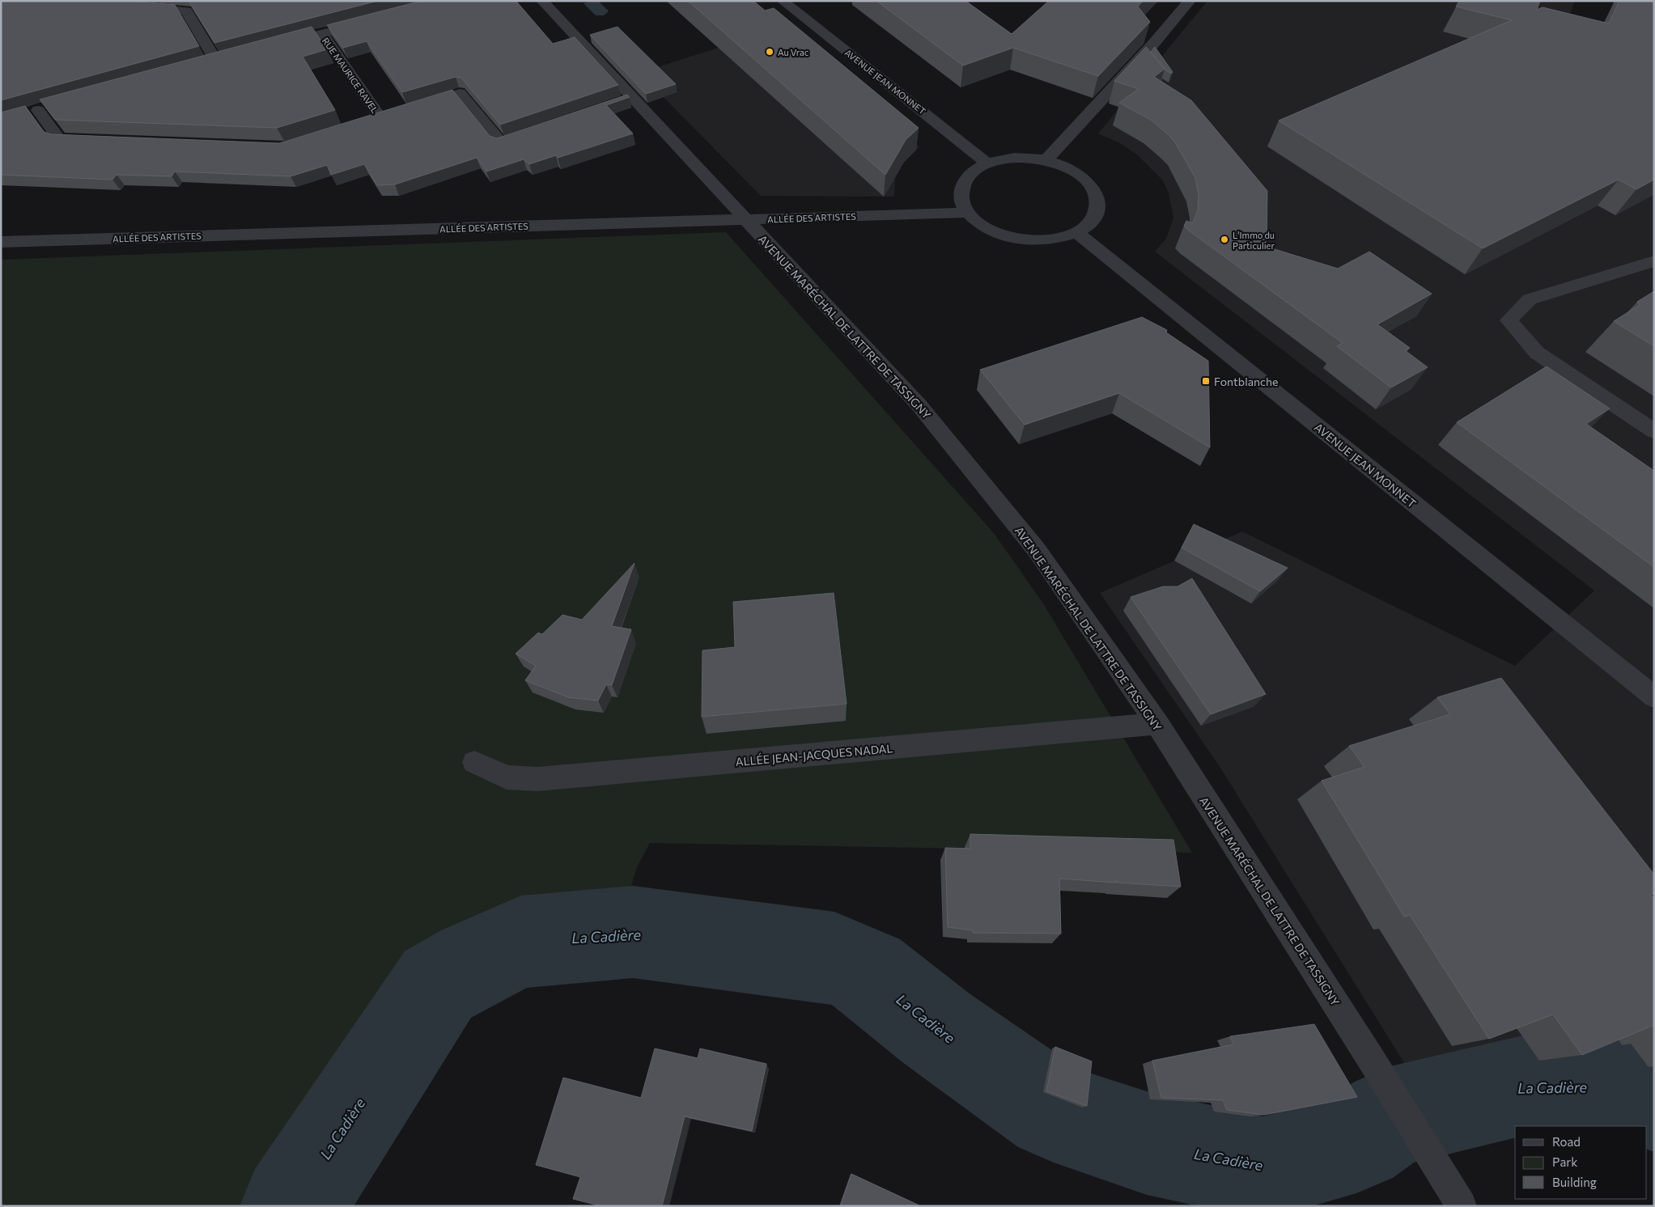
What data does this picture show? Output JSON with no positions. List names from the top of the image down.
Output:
{
  "streets": {
    "street": [
      "RUE MAURICE RAVEL",
      "AVENUE JEAN MONNET",
      "ALLÉE DES ARTISTES",
      "AVENUE MARÉCHAL DE LATTRE DE TASSIGNY",
      "ALLÉE JEAN-JACQUES NADAL"
    ]
  },
  "crossings": [
    ["AVENUE JEAN MONNET", "ALLÉE DES ARTISTES"],
    ["ALLÉE DES ARTISTES", "AVENUE MARÉCHAL DE LATTRE DE TASSIGNY"],
    ["AVENUE MARÉCHAL DE LATTRE DE TASSIGNY", "ALLÉE JEAN-JACQUES NADAL"]
  ],
  "water": ["La Cadière"],
  "places": {
    "other": ["Au Vrac", "L'Immo du Particulier"],
    "transit": ["Fontblanche"]
  },
  "legend": ["Road", "Park", "Building"]
}
